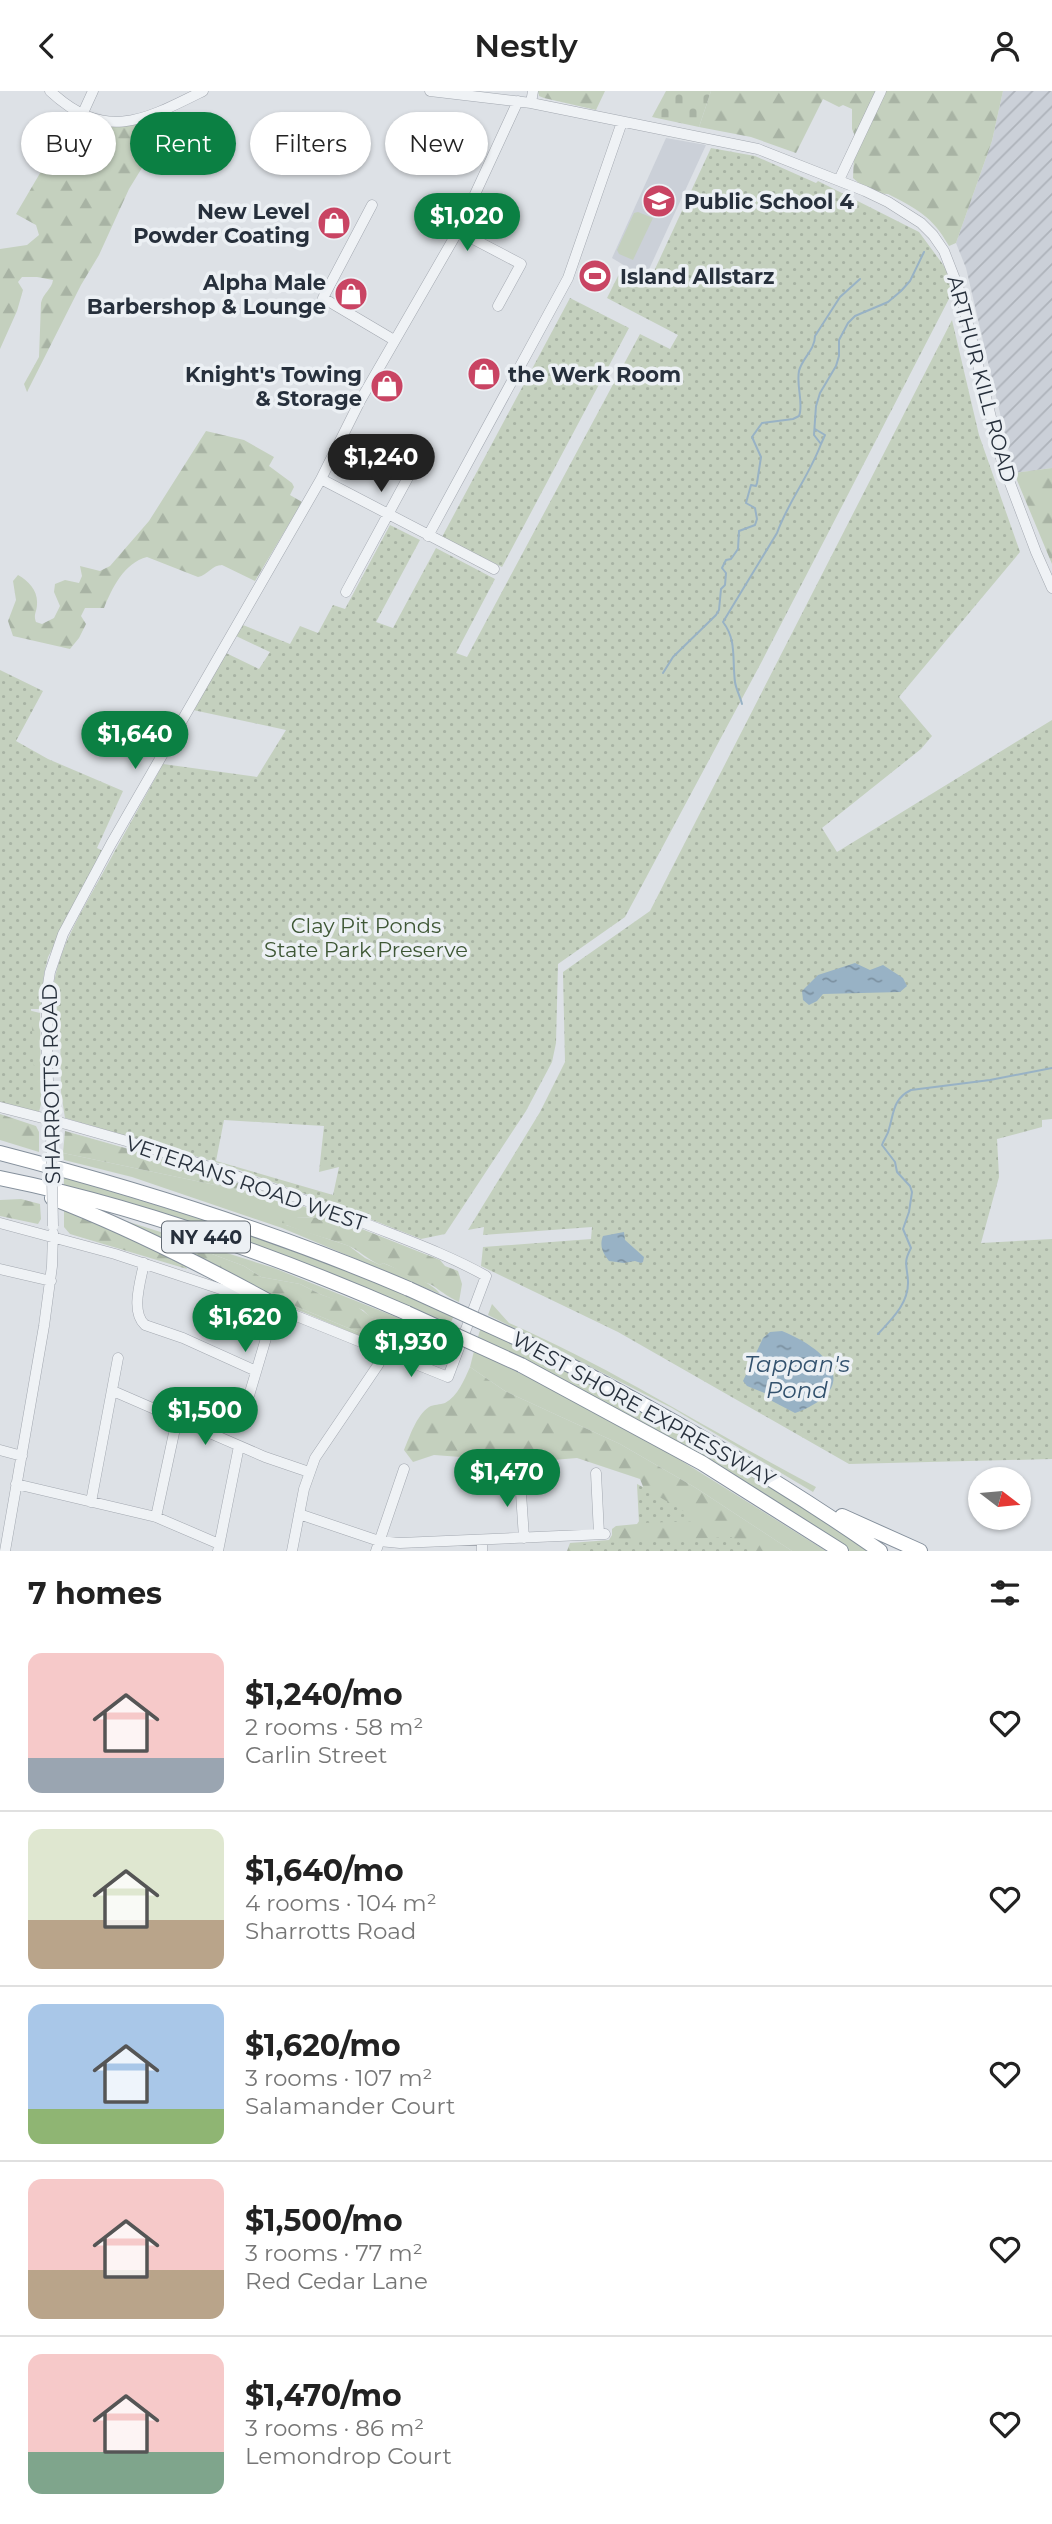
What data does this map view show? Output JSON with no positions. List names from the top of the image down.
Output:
{
  "streets": {
    "highway": ["NY 440", "WEST SHORE EXPRESSWAY"],
    "street": ["ARTHUR KILL ROAD", "SHARROTTS ROAD", "VETERANS ROAD WEST"]
  },
  "crossings": [
    ["ARTHUR KILL ROAD", "SHARROTTS ROAD"],
    ["SHARROTTS ROAD", "VETERANS ROAD WEST"]
  ],
  "water": ["Tappan's Pond"],
  "parks": ["Clay Pit Ponds State Park Preserve"],
  "places": {
    "school or university": ["Public School 4"],
    "shop": [
      "New Level Powder Coating",
      "Alpha Male Barbershop & Lounge",
      "the Werk Room",
      "Knight's Towing & Storage"
    ],
    "sports": ["Island Allstarz"]
  },
  "north": "right",
  "page": {
    "header": "Nestly",
    "chip": [
      "Buy",
      "Rent",
      "Filters",
      "New"
    ],
    "price": [
      "$1,020",
      "$1,240",
      "$1,640",
      "$1,620",
      "$1,930",
      "$1,500",
      "$1,470"
    ],
    "heading": "7 homes",
    "list": [
      {
        "name": "$1,240/mo",
        "note": "2 rooms · 58 m² · Carlin Street"
      },
      {
        "name": "$1,640/mo",
        "note": "4 rooms · 104 m² · Sharrotts Road"
      },
      {
        "name": "$1,620/mo",
        "note": "3 rooms · 107 m² · Salamander Court"
      },
      {
        "name": "$1,500/mo",
        "note": "3 rooms · 77 m² · Red Cedar Lane"
      },
      {
        "name": "$1,470/mo",
        "note": "3 rooms · 86 m² · Lemondrop Court"
      }
    ]
  }
}
